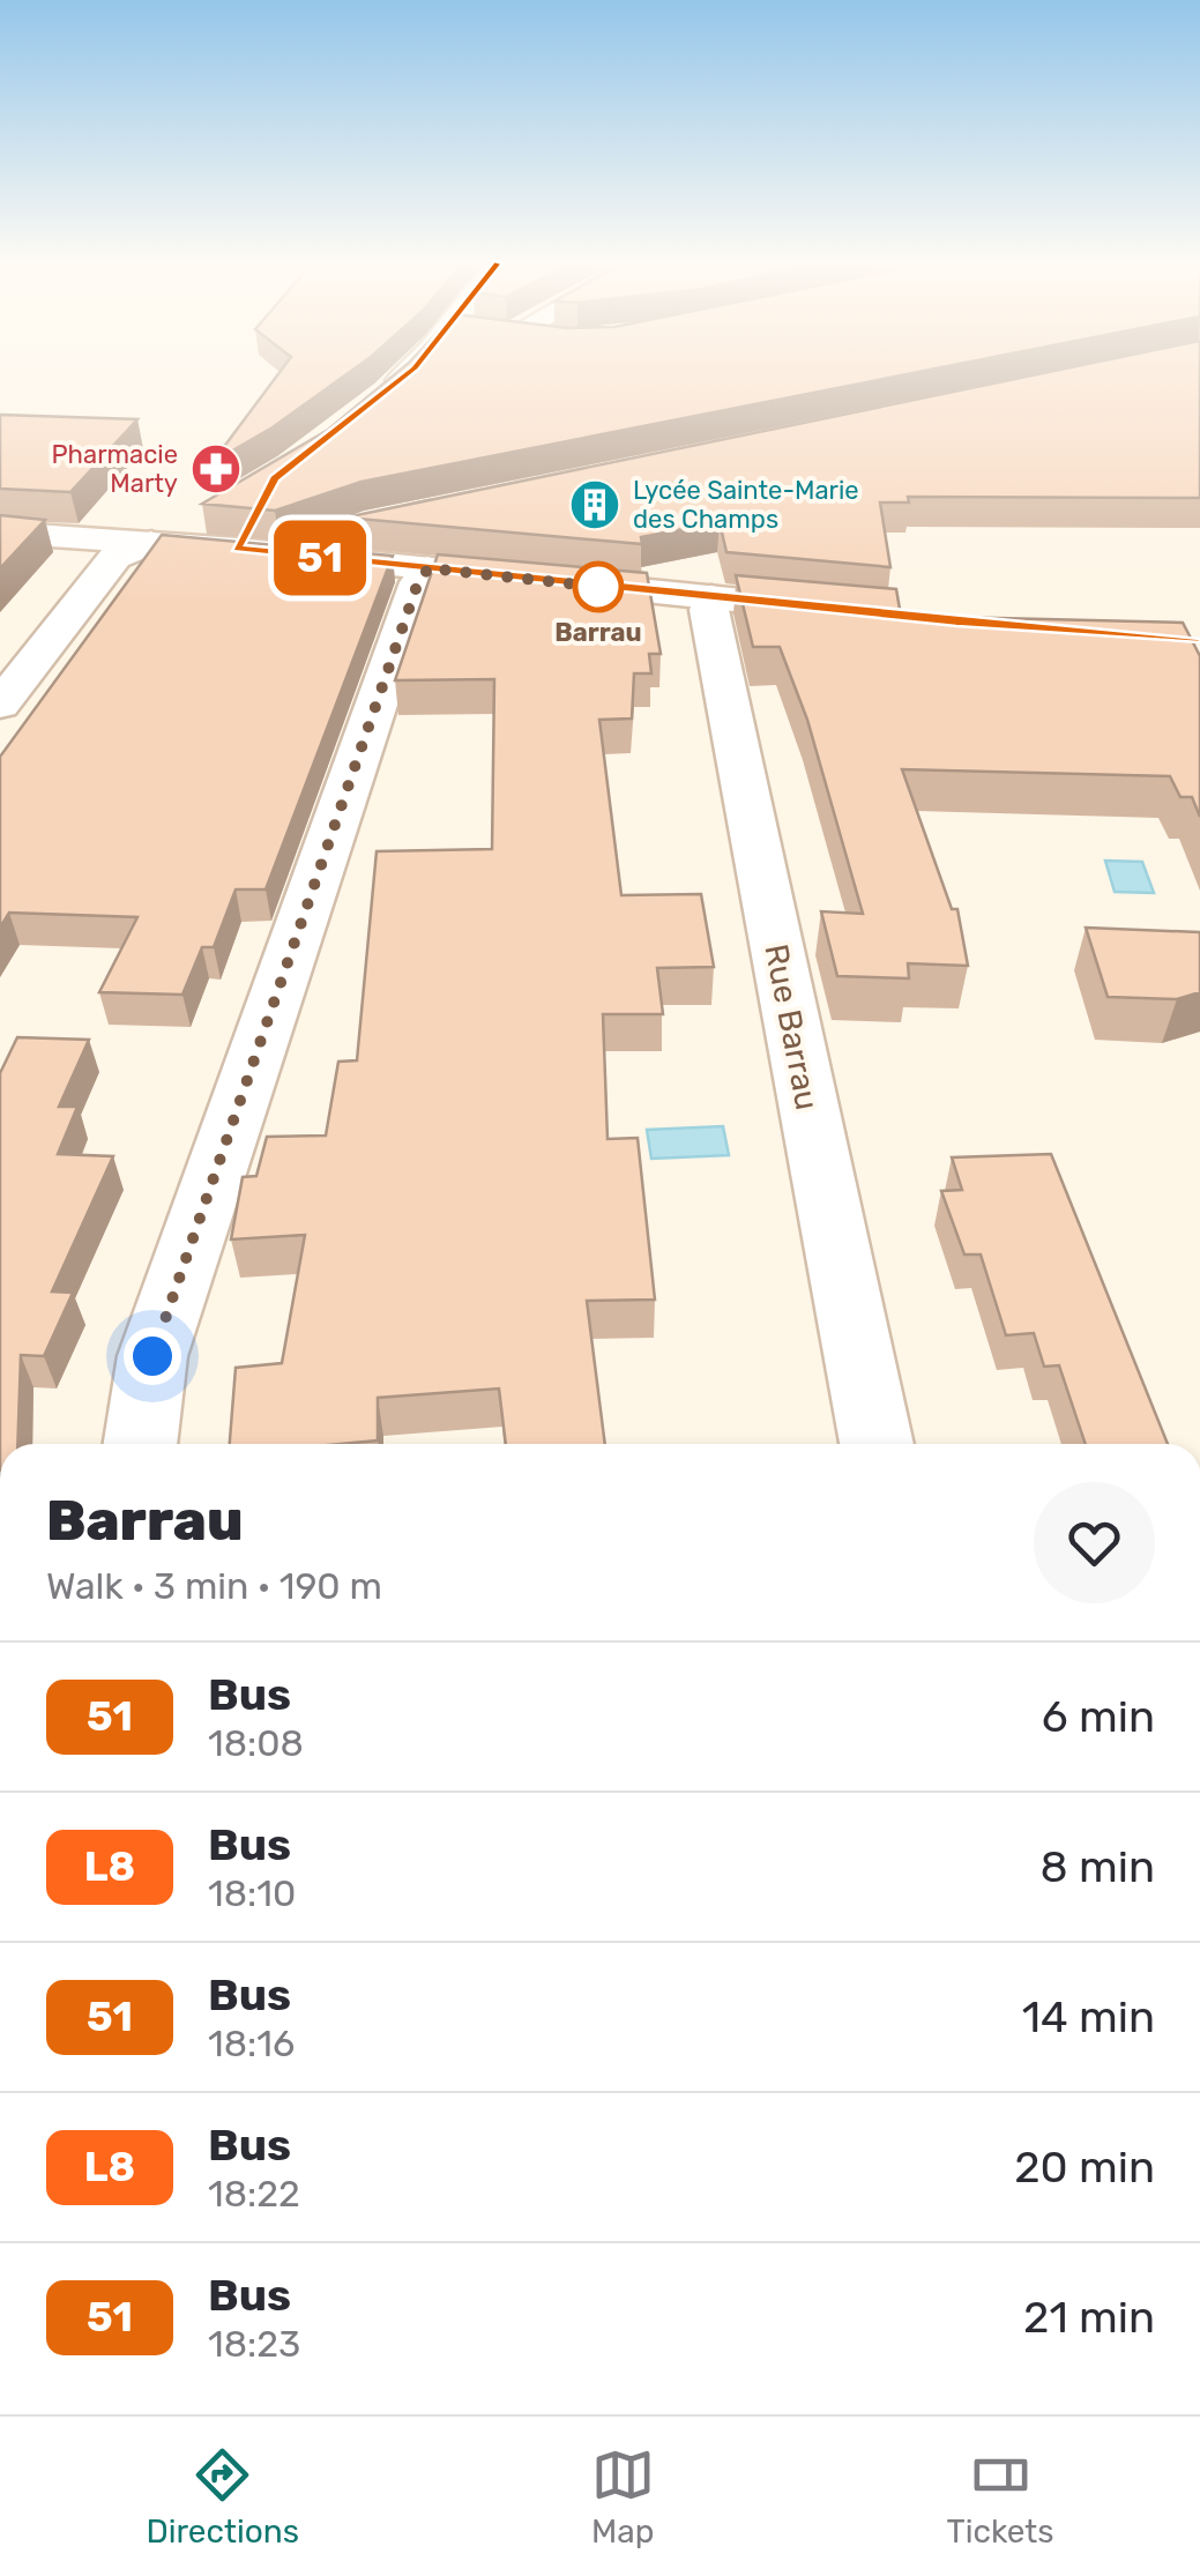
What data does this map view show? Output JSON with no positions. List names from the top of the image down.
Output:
{
  "streets": {
    "street": ["Rue Barrau"]
  },
  "places": {
    "pharmacy": ["Pharmacie Marty"],
    "building": ["Lycée Sainte-Marie des Champs"],
    "other": ["Barrau"]
  },
  "lines": ["bus line 51"],
  "page": {
    "on_map": "51",
    "heading": ["Barrau", "Walk · 3 min · 190 m"],
    "list": [
      {
        "mark": "51",
        "name": "Bus",
        "note": "18:08",
        "value": "6 min"
      },
      {
        "mark": "L8",
        "name": "Bus",
        "note": "18:10",
        "value": "8 min"
      },
      {
        "mark": "51",
        "name": "Bus",
        "note": "18:16",
        "value": "14 min"
      },
      {
        "mark": "L8",
        "name": "Bus",
        "note": "18:22",
        "value": "20 min"
      },
      {
        "mark": "51",
        "name": "Bus",
        "note": "18:23",
        "value": "21 min"
      }
    ],
    "tabs": ["Directions", "Map", "Tickets"]
  }
}
